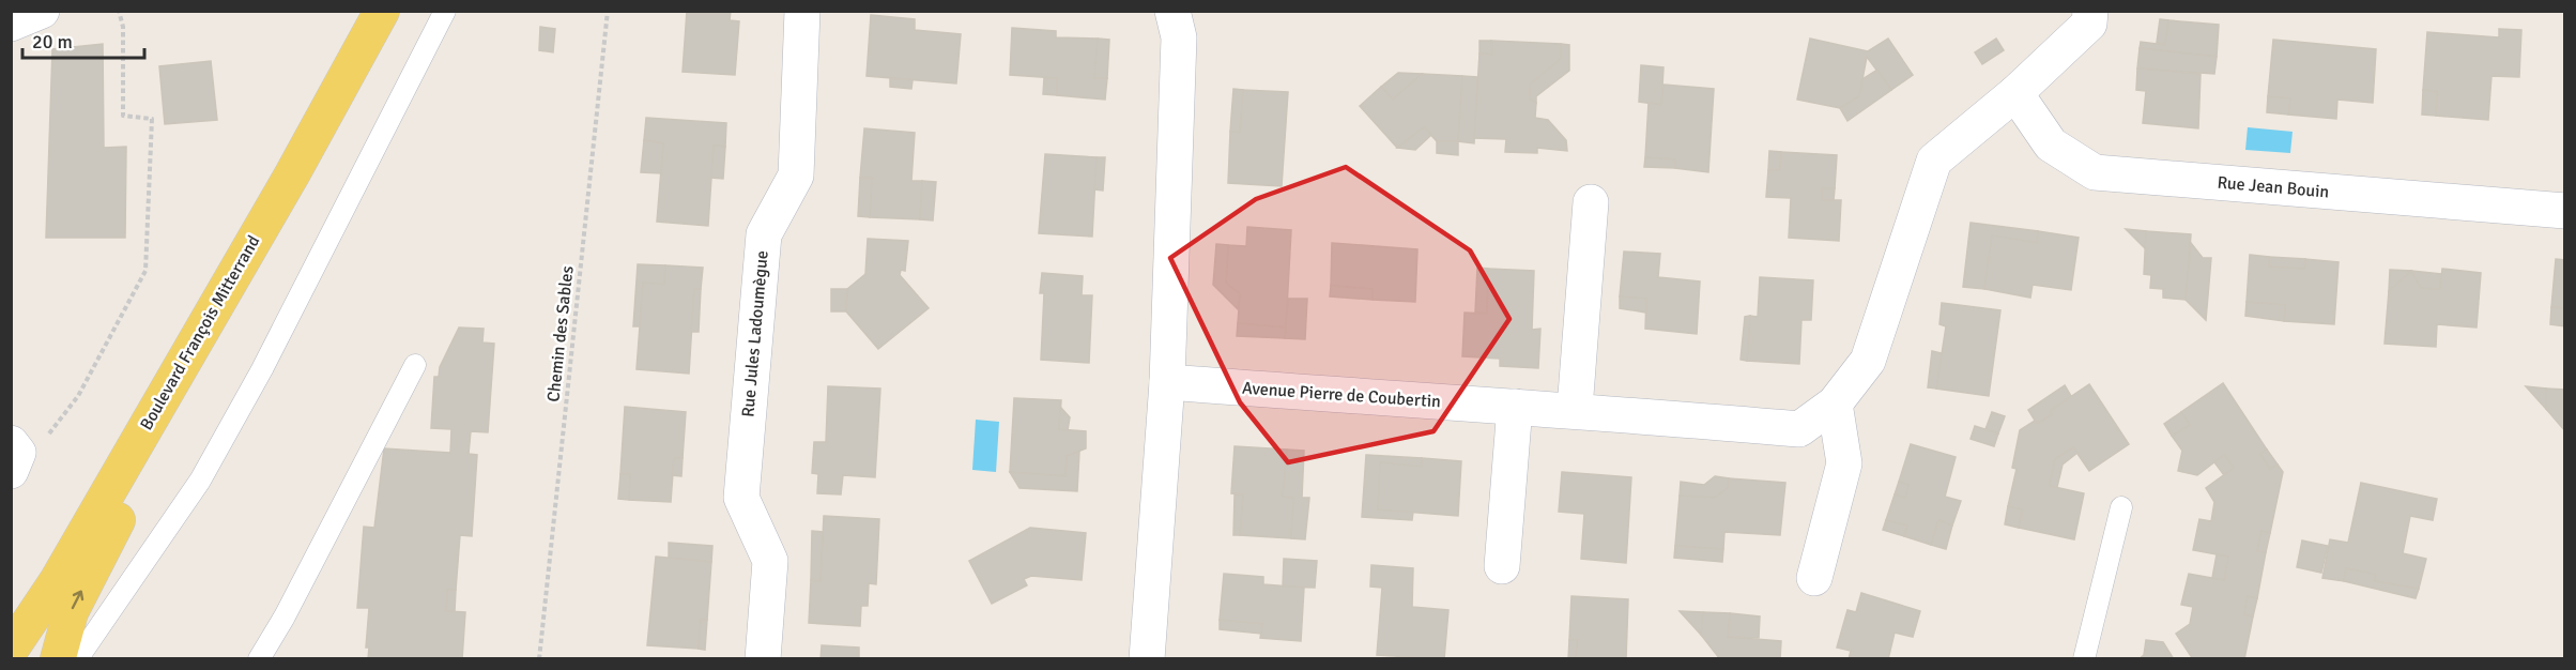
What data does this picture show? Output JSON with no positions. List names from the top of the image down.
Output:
{
  "streets": {
    "main road": ["Boulevard François Mitterrand"],
    "street": ["Rue Jean Bouin", "Rue Jules Ladoumègue", "Avenue Pierre de Coubertin"],
    "path": ["Chemin des Sables"]
  },
  "crossings": [
    ["Rue Jean Bouin", "Avenue Pierre de Coubertin"]
  ],
  "scale_bar": "20 m"
}
